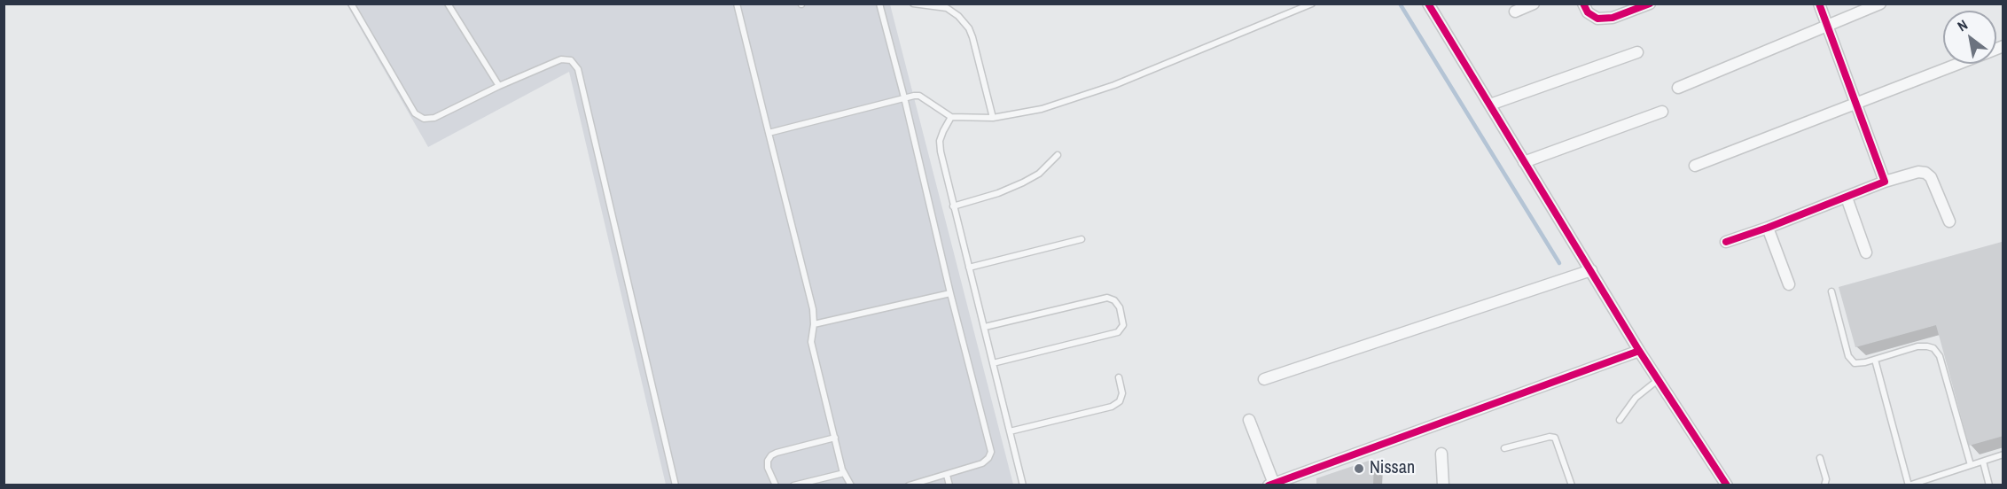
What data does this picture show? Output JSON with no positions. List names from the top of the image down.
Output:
{
  "places": ["Nissan"],
  "north": "top left"
}
